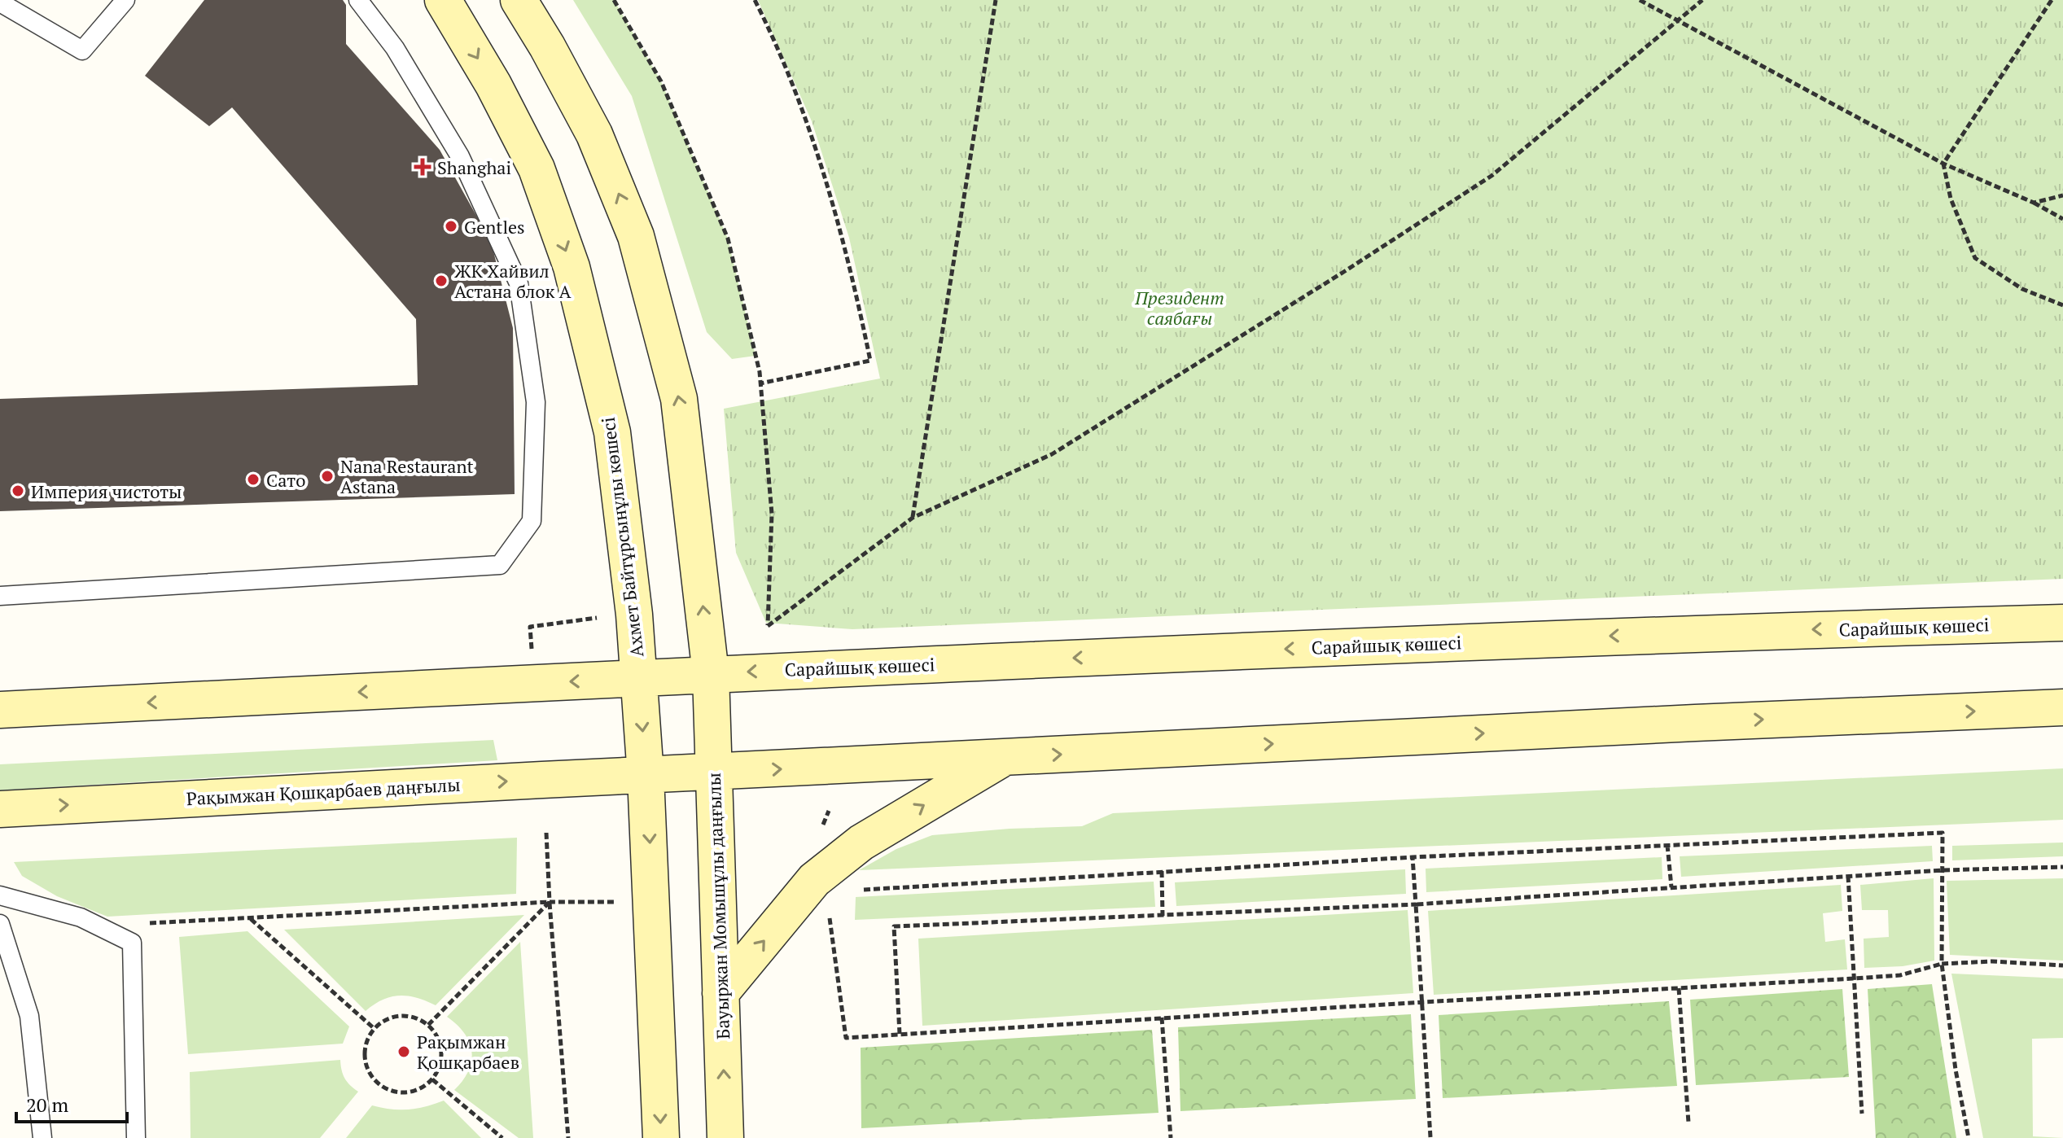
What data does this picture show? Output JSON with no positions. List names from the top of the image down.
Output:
{
  "streets": {
    "main road": [
      "Ахмет Байтұрсынұлы көшесі",
      "Сарайшық көшесі",
      "Рақымжан Қошқарбаев даңғылы",
      "Бауыржан Момышұлы даңғылы"
    ]
  },
  "crossings": [
    ["Ахмет Байтұрсынұлы көшесі", "Сарайшық көшесі"],
    ["Сарайшық көшесі", "Бауыржан Момышұлы даңғылы"],
    ["Рақымжан Қошқарбаев даңғылы", "Бауыржан Момышұлы даңғылы"]
  ],
  "parks": ["Президент саябағы"],
  "places": {
    "health": ["Shanghai"],
    "other": [
      "Gentles",
      "ЖК Хайвил Астана блок А",
      "Nana Restaurant Astana",
      "Сато",
      "Империя чистоты",
      "Рақымжан Қошқарбаев"
    ]
  },
  "scale_bar": "20 m"
}
